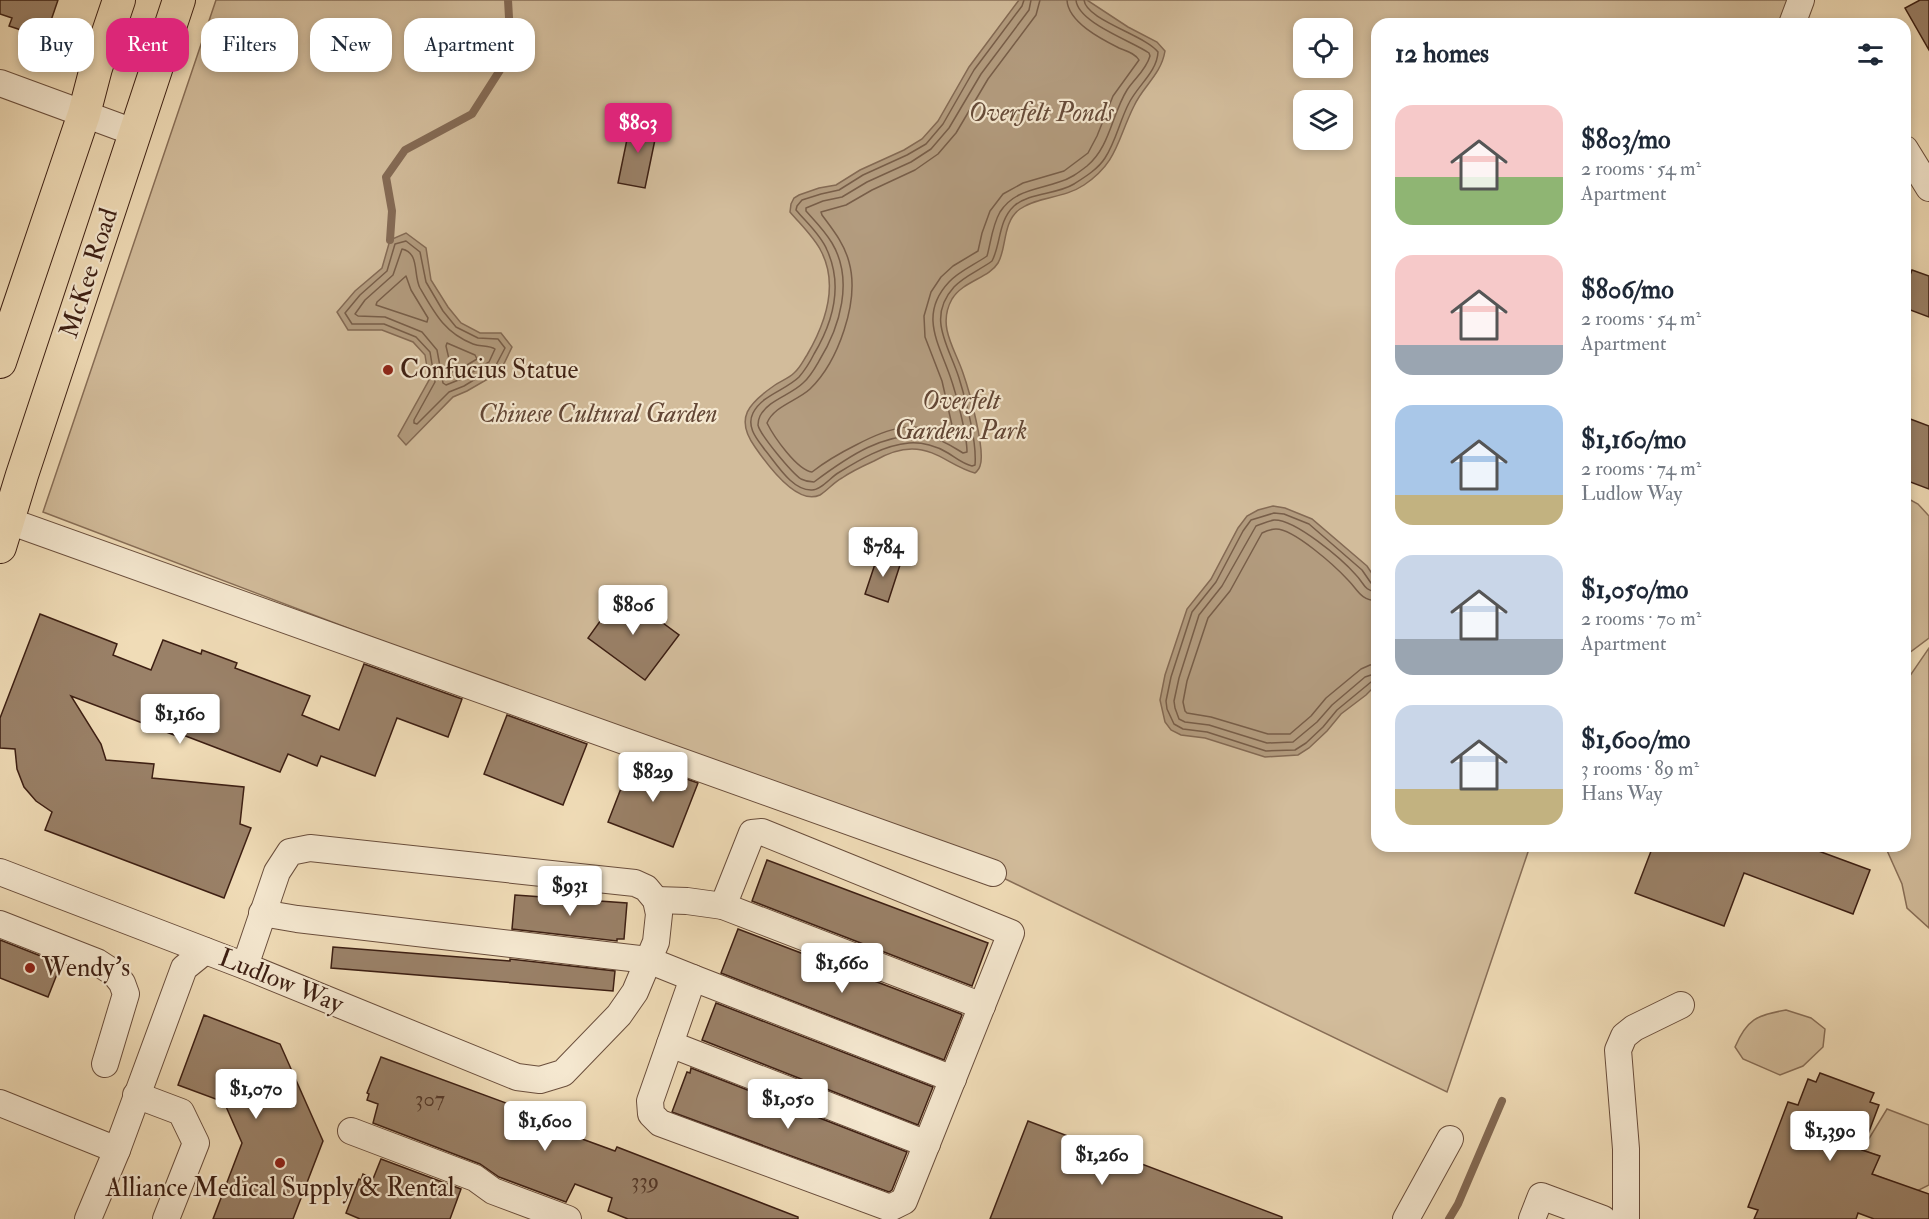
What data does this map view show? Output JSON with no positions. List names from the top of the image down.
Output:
{
  "streets": {
    "main road": ["McKee Road"],
    "street": ["Ludlow Way"]
  },
  "water": ["Overfelt Ponds"],
  "parks": ["Overfelt Gardens Park", "Chinese Cultural Garden"],
  "places": ["Confucius Statue", "Wendy's", "Alliance Medical Supply & Rental"],
  "house_numbers": ["307", "339"],
  "page": {
    "chip": [
      "Buy",
      "Rent",
      "Filters",
      "New",
      "Apartment"
    ],
    "heading": "12 homes",
    "list": [
      {
        "name": "$803/mo",
        "note": "2 rooms · 54 m² · Apartment"
      },
      {
        "name": "$806/mo",
        "note": "2 rooms · 54 m² · Apartment"
      },
      {
        "name": "$1,160/mo",
        "note": "2 rooms · 74 m² · Ludlow Way"
      },
      {
        "name": "$1,050/mo",
        "note": "2 rooms · 70 m² · Apartment"
      },
      {
        "name": "$1,600/mo",
        "note": "3 rooms · 89 m² · Hans Way"
      }
    ],
    "price": [
      "$803",
      "$784",
      "$806",
      "$1,160",
      "$829",
      "$931",
      "$1,660",
      "$1,070",
      "$1,050",
      "$1,600",
      "$1,390",
      "$1,260"
    ]
  }
}
